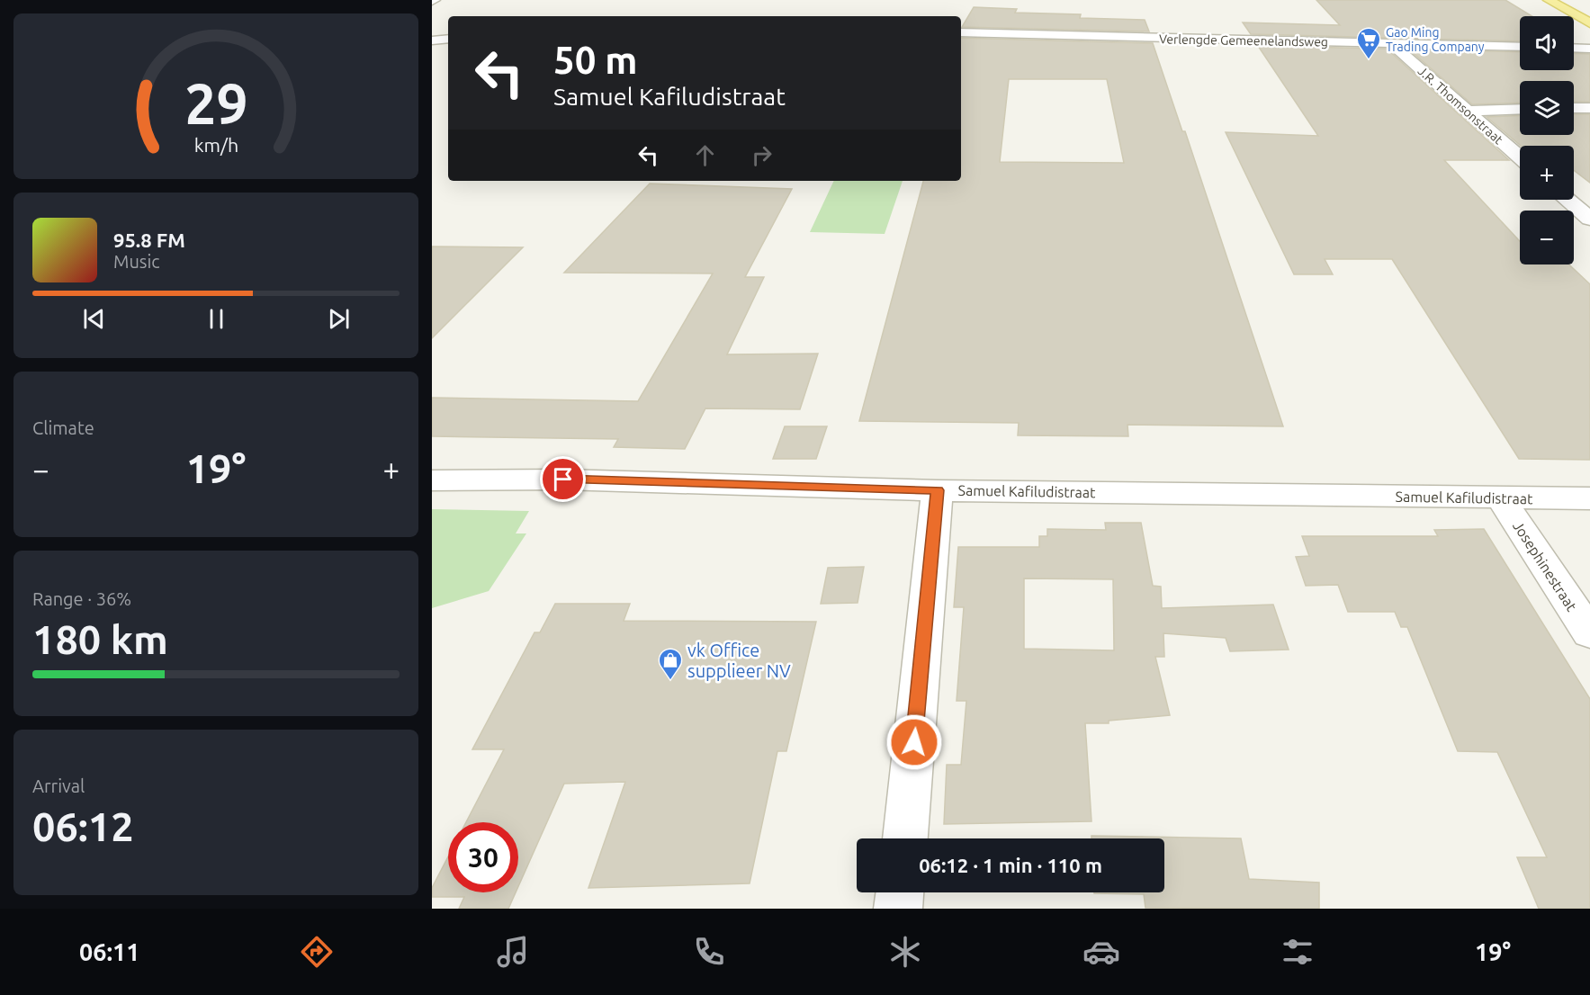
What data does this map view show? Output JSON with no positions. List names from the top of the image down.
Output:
{
  "streets": {
    "street": [
      "Verlengde Gemeenelandsweg",
      "J.R. Thomsonstraat",
      "Samuel Kafiludistraat",
      "Josephinestraat"
    ]
  },
  "crossings": [
    ["Verlengde Gemeenelandsweg", "J.R. Thomsonstraat"],
    ["Samuel Kafiludistraat", "Josephinestraat"]
  ],
  "places": {
    "supermarket": ["Gao Ming Trading Company"],
    "shop": ["vk Office supplieer NV"]
  },
  "page": {
    "map_buttons": ["+", "−"],
    "turn": ["50 m", "Samuel Kafiludistraat"],
    "song": ["95.8 FM", "Music"],
    "tile": [
      "Climate",
      ["Range · 36%", "180 km"],
      ["Arrival", "06:12"]
    ],
    "heat": ["−", "19°", "+"],
    "limit": "30",
    "trip": "06:12 · 1 min · 110 m",
    "tabs": ["06:11", "19°"],
    "gauge": ["29", "km/h"]
  }
}
